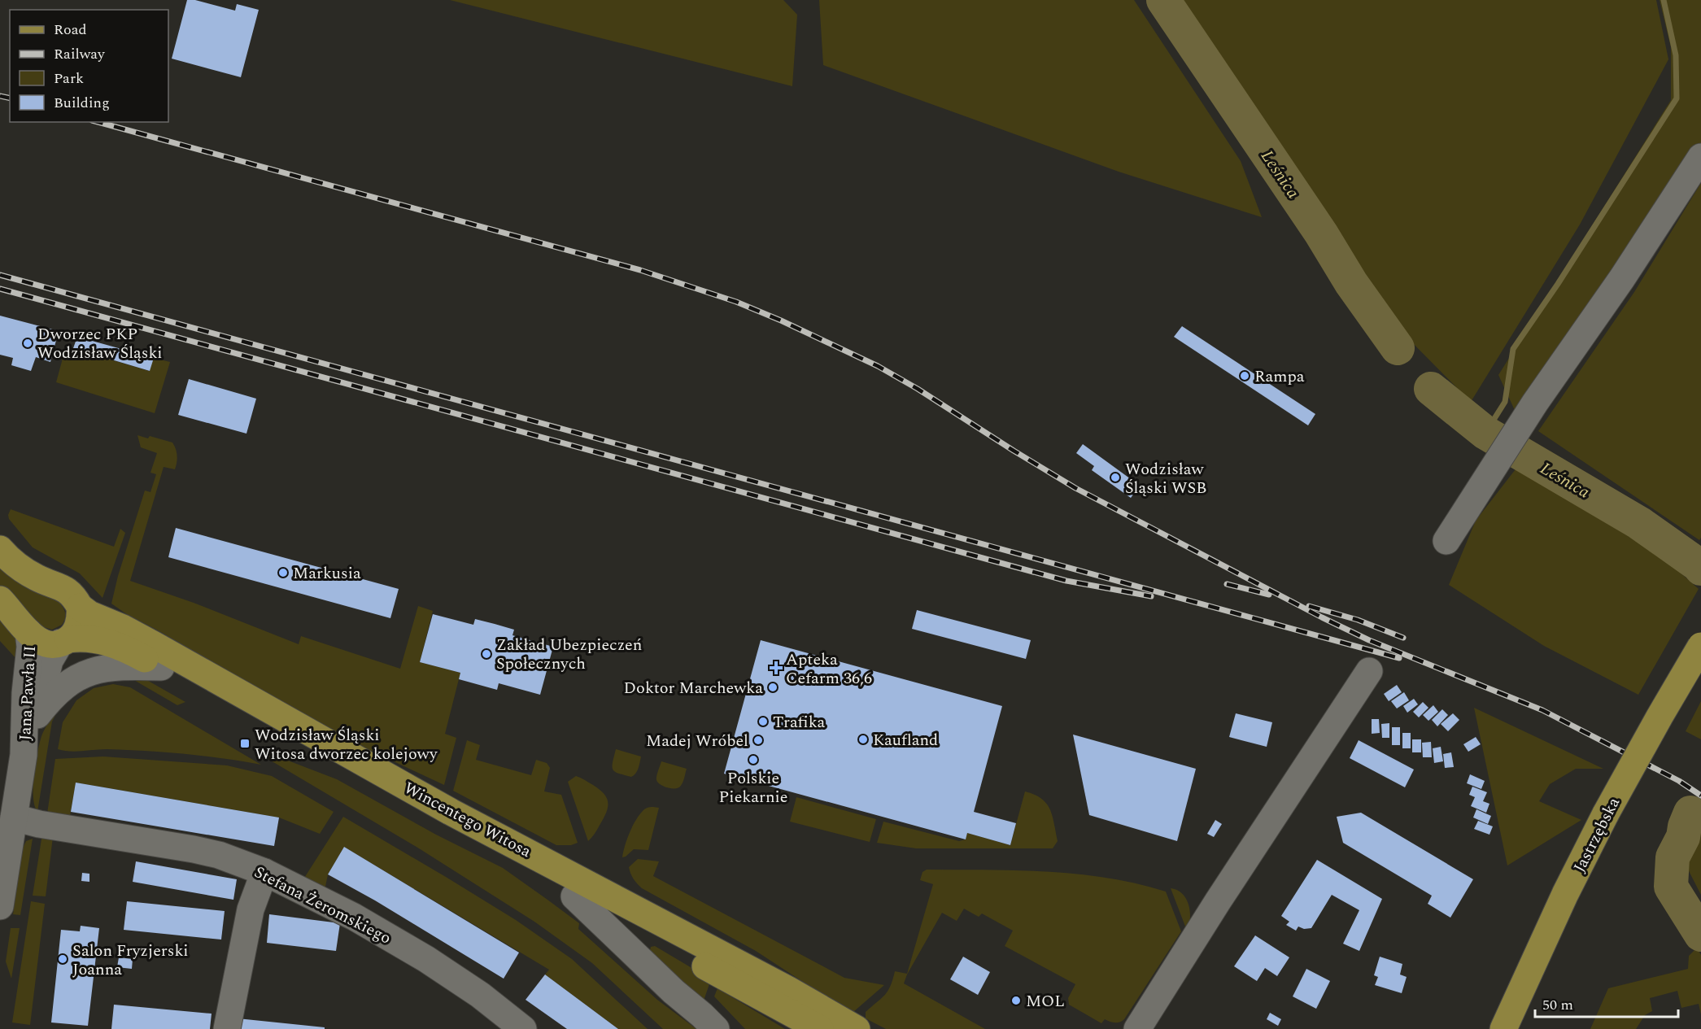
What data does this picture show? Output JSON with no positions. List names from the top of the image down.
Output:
{
  "streets": {
    "main road": ["Wincentego Witosa", "Jastrzębska"],
    "street": ["Jana Pawła II", "Stefana Żeromskiego"]
  },
  "crossings": [
    ["Jana Pawła II", "Wincentego Witosa"],
    ["Jana Pawła II", "Stefana Żeromskiego"]
  ],
  "water": ["Leśnica"],
  "places": {
    "other": [
      "Dworzec PKP Wodzisław Śląski",
      "Rampa",
      "Wodzisław Śląski WSB",
      "Markusia",
      "Zakład Ubezpieczeń Społecznych",
      "Doktor Marchewka",
      "Trafika",
      "Kaufland",
      "Madej Wróbel",
      "Polskie Piekarnie",
      "Salon Fryzjerski Joanna",
      "MOL"
    ],
    "health": ["Apteka Cefarm 36,6"],
    "transit": ["Wodzisław Śląski Witosa dworzec kolejowy"]
  },
  "legend": [
    "Road",
    "Railway",
    "Park",
    "Building"
  ],
  "scale_bar": "50 m"
}
